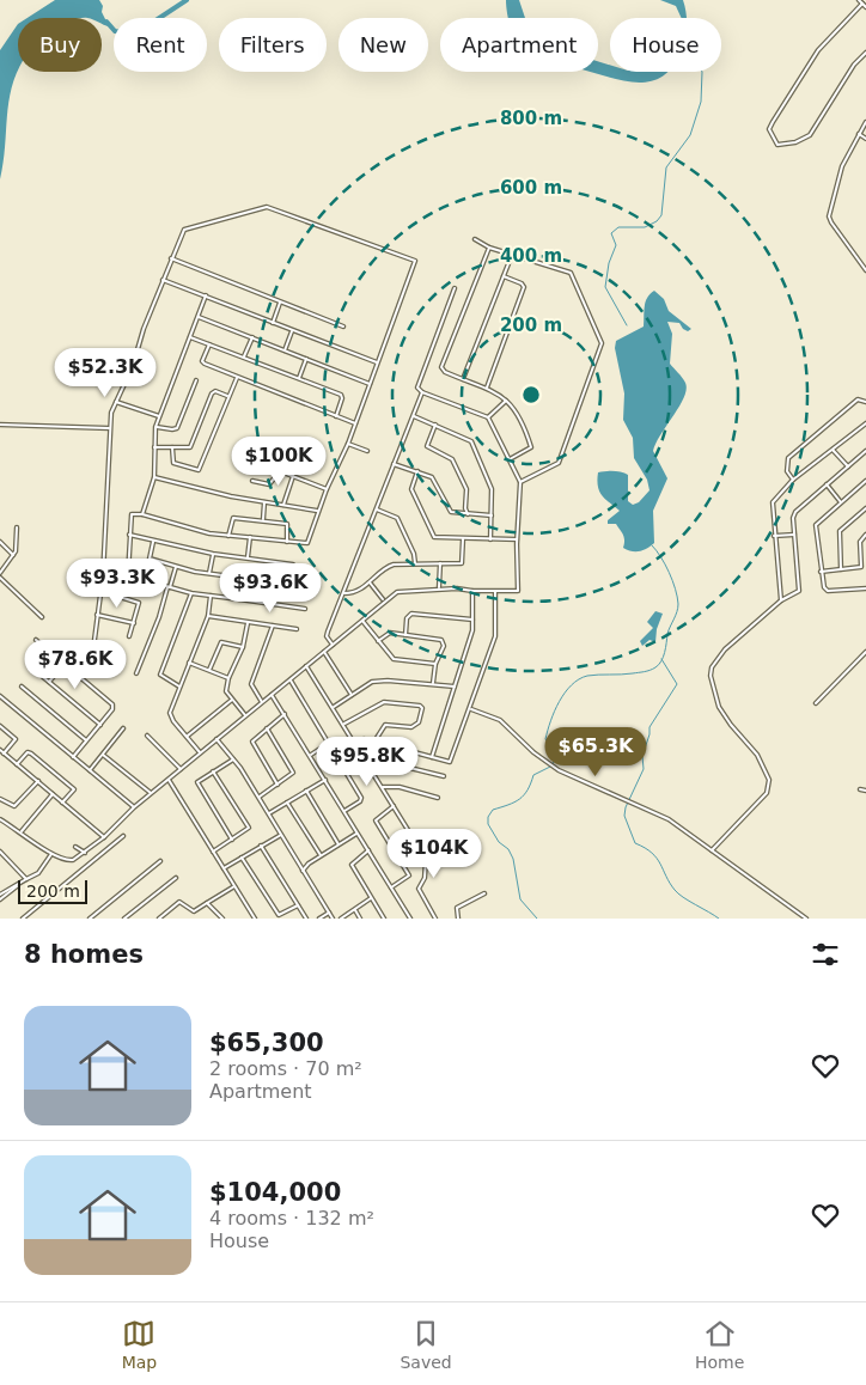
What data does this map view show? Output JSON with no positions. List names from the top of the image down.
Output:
{
  "scale_bar": "200 m",
  "page": {
    "chip": [
      "Buy",
      "Rent",
      "Filters",
      "New",
      "Apartment",
      "House"
    ],
    "price": [
      "$52.3K",
      "$100K",
      "$93.3K",
      "$93.6K",
      "$78.6K",
      "$65.3K",
      "$95.8K",
      "$104K"
    ],
    "scale": "200 m",
    "heading": "8 homes",
    "list": [
      {
        "name": "$65,300",
        "note": "2 rooms · 70 m² · Apartment"
      },
      {
        "name": "$104,000",
        "note": "4 rooms · 132 m² · House"
      }
    ],
    "tabs": ["Map", "Saved", "Home"]
  },
  "rings": [
    "800 m",
    "600 m",
    "400 m",
    "200 m"
  ]
}
